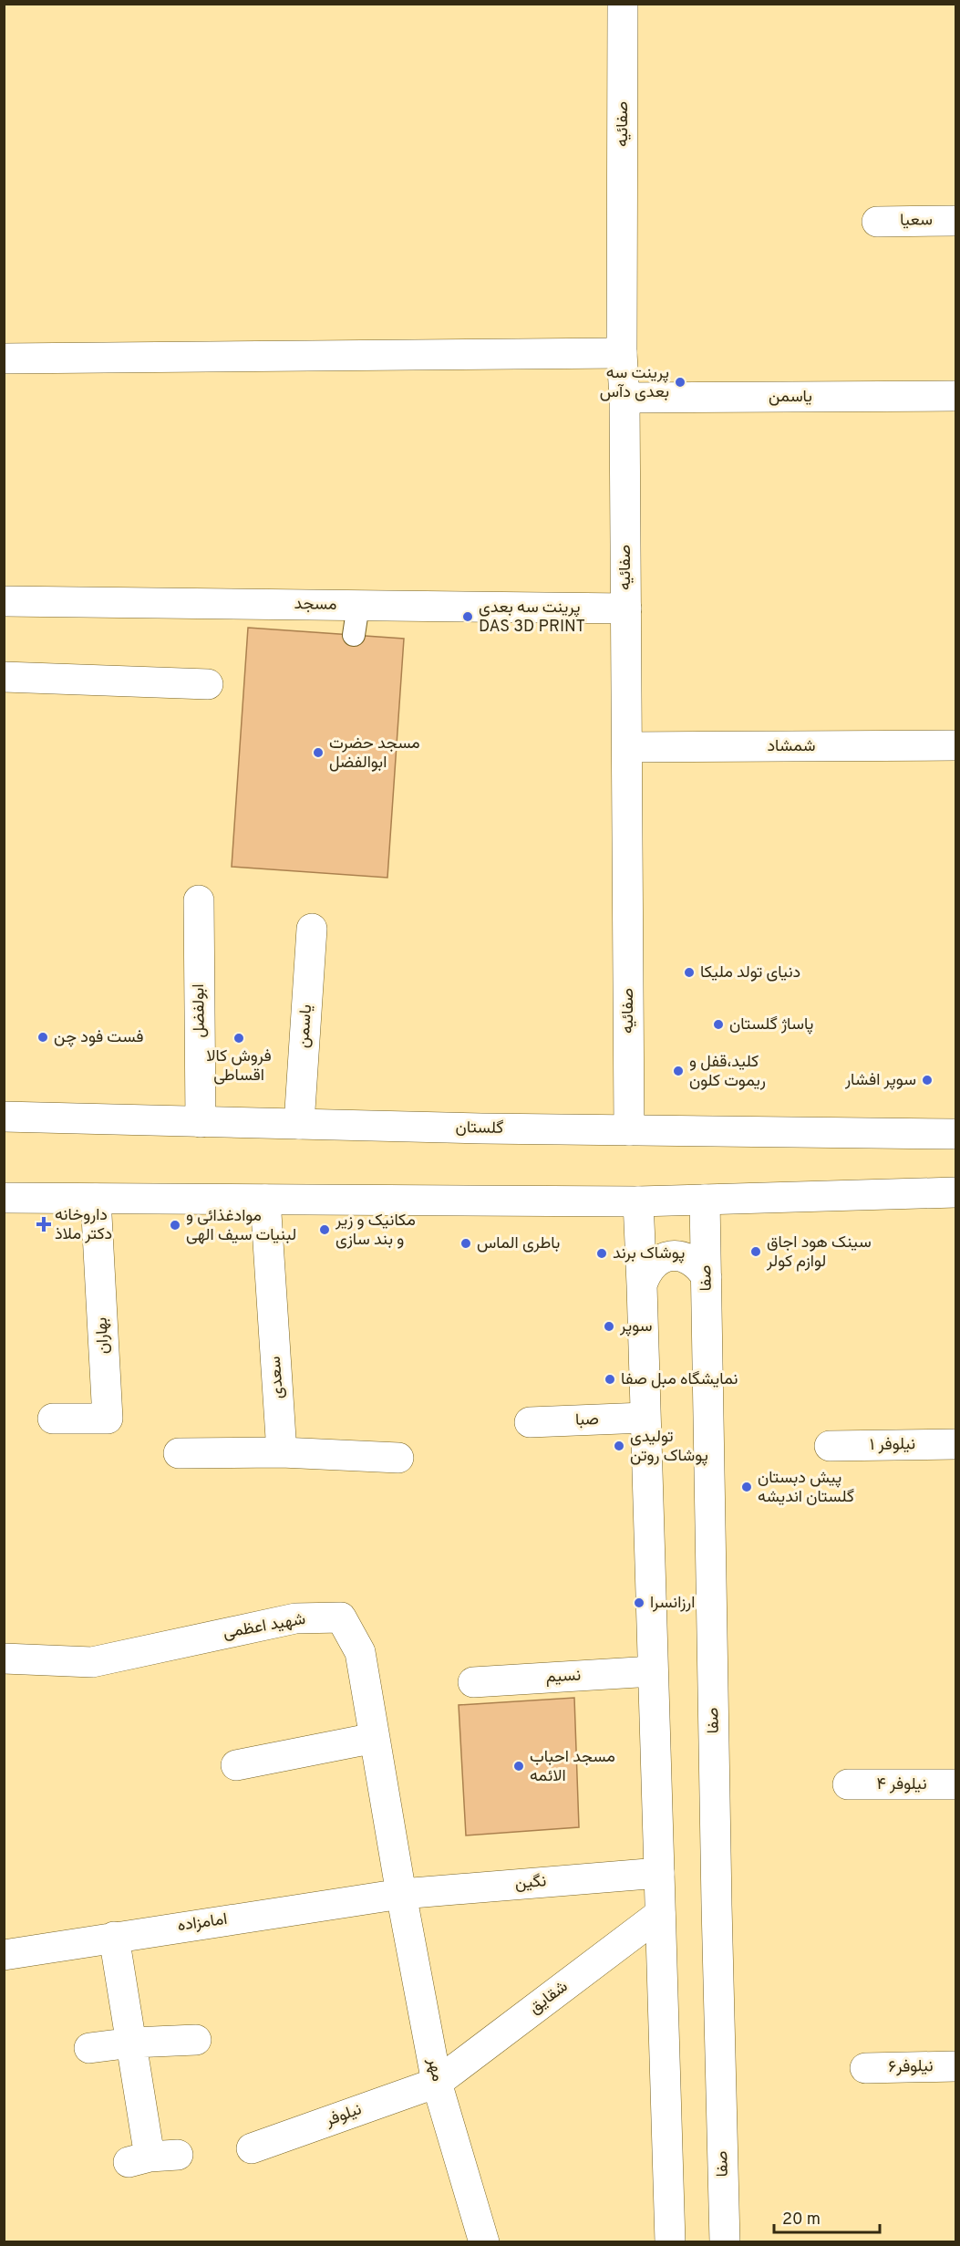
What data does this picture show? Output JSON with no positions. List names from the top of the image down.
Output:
{
  "streets": {
    "street": [
      "صفائیه",
      "سعیا",
      "یاسمن",
      "مسجد",
      "شمشاد",
      "ابولفضل",
      "گلستان",
      "صفا",
      "بهاران",
      "سعدی",
      "صبا",
      "نیلوفر ۱",
      "شهید اعظمی",
      "نسیم",
      "نیلوفر ۴",
      "نگین",
      "امامزاده",
      "شقایق",
      "نیلوفر۶",
      "مهر",
      "نیلوفر"
    ]
  },
  "crossings": [
    ["صفائیه", "یاسمن"],
    ["صفائیه", "مسجد"],
    ["صفائیه", "شمشاد"],
    ["صفائیه", "گلستان"],
    ["یاسمن", "گلستان"],
    ["ابولفضل", "گلستان"],
    ["شهید اعظمی", "نگین"],
    ["شهید اعظمی", "امامزاده"],
    ["شهید اعظمی", "مهر"],
    ["نگین", "امامزاده"],
    ["نگین", "مهر"],
    ["امامزاده", "مهر"],
    ["شقایق", "مهر"],
    ["شقایق", "نیلوفر"],
    ["مهر", "نیلوفر"]
  ],
  "places": {
    "other": [
      "پرینت سه بعدی دآس",
      "پرینت سه بعدی DAS 3D PRINT",
      "مسجد حضرت ابوالفضل",
      "دنیای تولد ملیکا",
      "پاساژ گلستان",
      "فست فود چن",
      "فروش کالا اقساطی",
      "کلید،قفل و ریموت کلون",
      "سوپر افشار",
      "موادغذائی و لبنیات سیف الهی",
      "مکانیک و زیر و بند سازی",
      "باطری الماس",
      "سینک هود اجاق لوازم کولر",
      "پوشاک برند",
      "سوپر",
      "نمایشگاه مبل صفا",
      "تولیدی پوشاک روتن",
      "پیش دبستان گلستان اندیشه",
      "ارزانسرا",
      "مسجد احباب الائمه"
    ],
    "health": ["داروخانه دکتر ملاذ"]
  },
  "scale_bar": "20 m"
}
